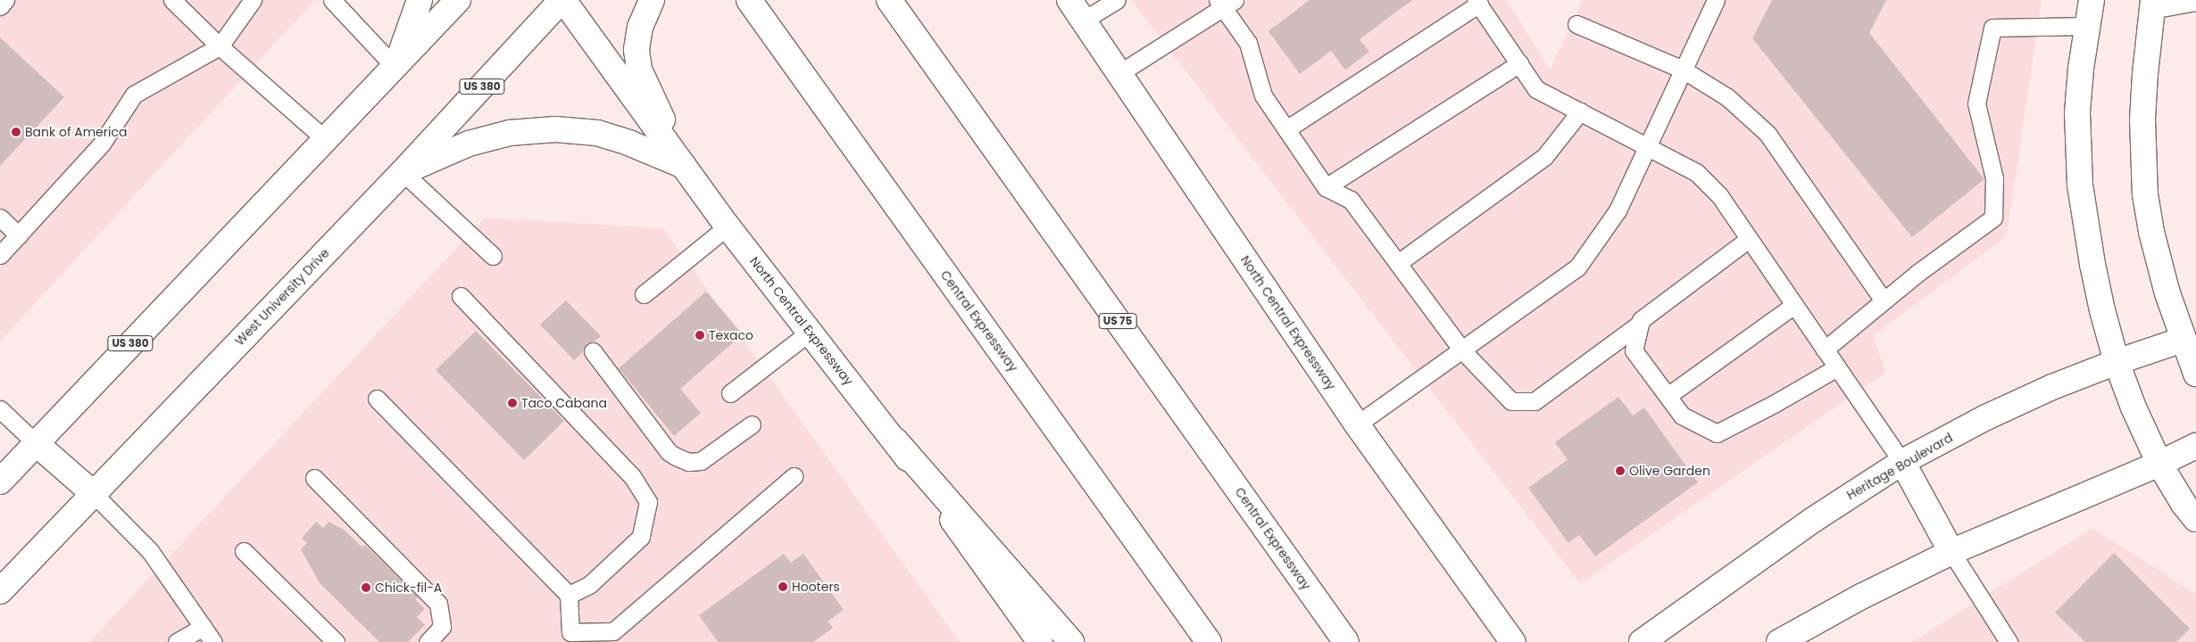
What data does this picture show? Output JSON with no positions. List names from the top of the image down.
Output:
{
  "streets": {
    "main road": [
      "US 380",
      "West University Drive",
      "North Central Expressway",
      "Central Expressway",
      "US 75",
      "Heritage Boulevard"
    ]
  },
  "crossings": [
    ["West University Drive", "North Central Expressway"]
  ],
  "places": [
    "Bank of America",
    "Texaco",
    "Taco Cabana",
    "Olive Garden",
    "Hooters",
    "Chick-fil-A"
  ]
}
